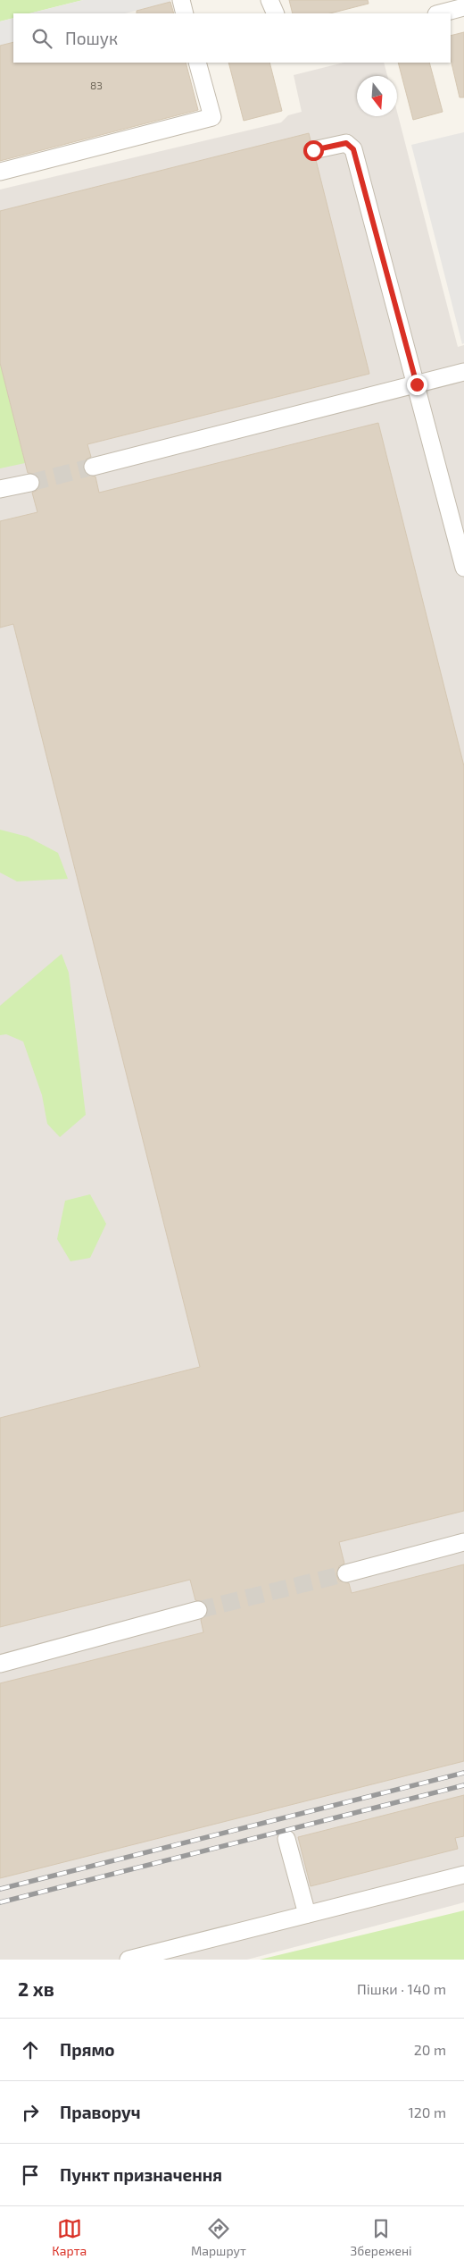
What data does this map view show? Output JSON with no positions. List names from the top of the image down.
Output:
{
  "house_numbers": ["83"],
  "north": "bottom",
  "page": {
    "search": "Пошук",
    "heading": ["2 хв", "Пішки · 140 m"],
    "list": [
      ["Прямо", "20 m"],
      ["Праворуч", "120 m"],
      "Пункт призначення"
    ],
    "nav": ["Карта", "Маршрут", "Збережені"]
  }
}
